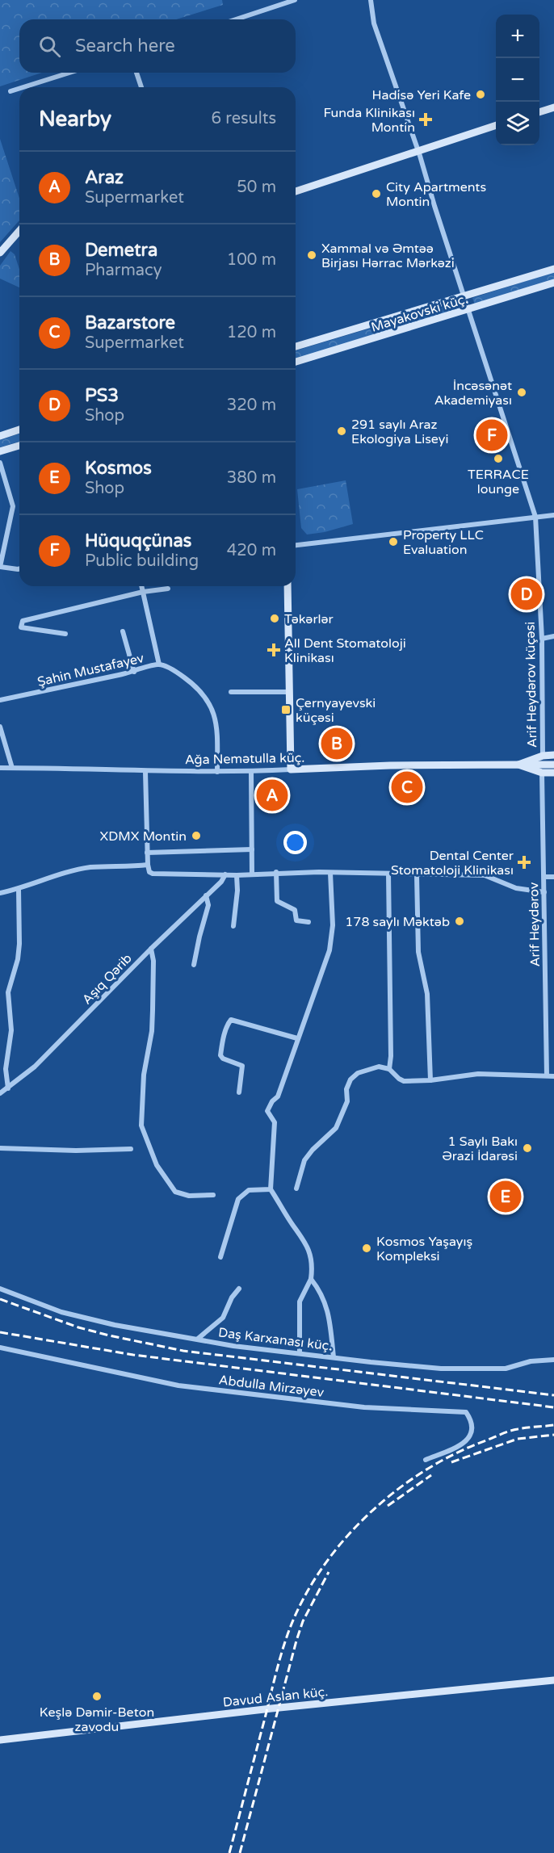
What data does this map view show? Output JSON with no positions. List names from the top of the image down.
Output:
{
  "streets": {
    "street": [
      "Mayakovski küç.",
      "Şahin Mustafayev",
      "Arif Heydərov küçəsi",
      "Ağa Nemətulla küç.",
      "Arif Heydərov",
      "Aşıq Qərib",
      "Daş Karxanası küç.",
      "Abdulla Mirzəyev",
      "Davud Aslan küç."
    ]
  },
  "crossings": [
    ["Mayakovski küç.", "Arif Heydərov küçəsi"],
    ["Şahin Mustafayev", "Ağa Nemətulla küç."],
    ["Arif Heydərov küçəsi", "Ağa Nemətulla küç."],
    ["Ağa Nemətulla küç.", "Arif Heydərov"]
  ],
  "places": {
    "other": [
      "Hadisə Yeri Kafe",
      "City Apartments Montin",
      "Xammal və Əmtəə Birjası Hərrac Mərkəzi",
      "İncəsənət Akademiyası",
      "291 saylı Araz Ekologiya Liseyi",
      "TERRACE lounge",
      "Property LLC Evaluation",
      "Təkərlər",
      "XDMX Montin",
      "178 saylı Məktəb",
      "1 Saylı Bakı Ərazi İdarəsi",
      "Kosmos Yaşayış Kompleksi",
      "Keşlə Dəmir-Beton zavodu"
    ],
    "health": ["Funda Klinikası Montin", "All Dent Stomatoloji Klinikası", "Dental Center Stomatoloji Klinikası"],
    "transit": ["Çernyayevski küçəsi"]
  },
  "page": {
    "map_buttons": ["+", "−"],
    "search": "Search here",
    "heading": ["Nearby", "6 results"],
    "list": [
      {
        "mark": "A",
        "name": "Araz",
        "note": "Supermarket",
        "value": "50 m"
      },
      {
        "mark": "B",
        "name": "Demetra",
        "note": "Pharmacy",
        "value": "100 m"
      },
      {
        "mark": "C",
        "name": "Bazarstore",
        "note": "Supermarket",
        "value": "120 m"
      },
      {
        "mark": "D",
        "name": "PS3",
        "note": "Shop",
        "value": "320 m"
      },
      {
        "mark": "E",
        "name": "Kosmos",
        "note": "Shop",
        "value": "380 m"
      },
      {
        "mark": "F",
        "name": "Hüquqçünas",
        "note": "Public building",
        "value": "420 m"
      }
    ],
    "pins": [
      "F",
      "D",
      "B",
      "C",
      "A",
      "E"
    ]
  }
}
